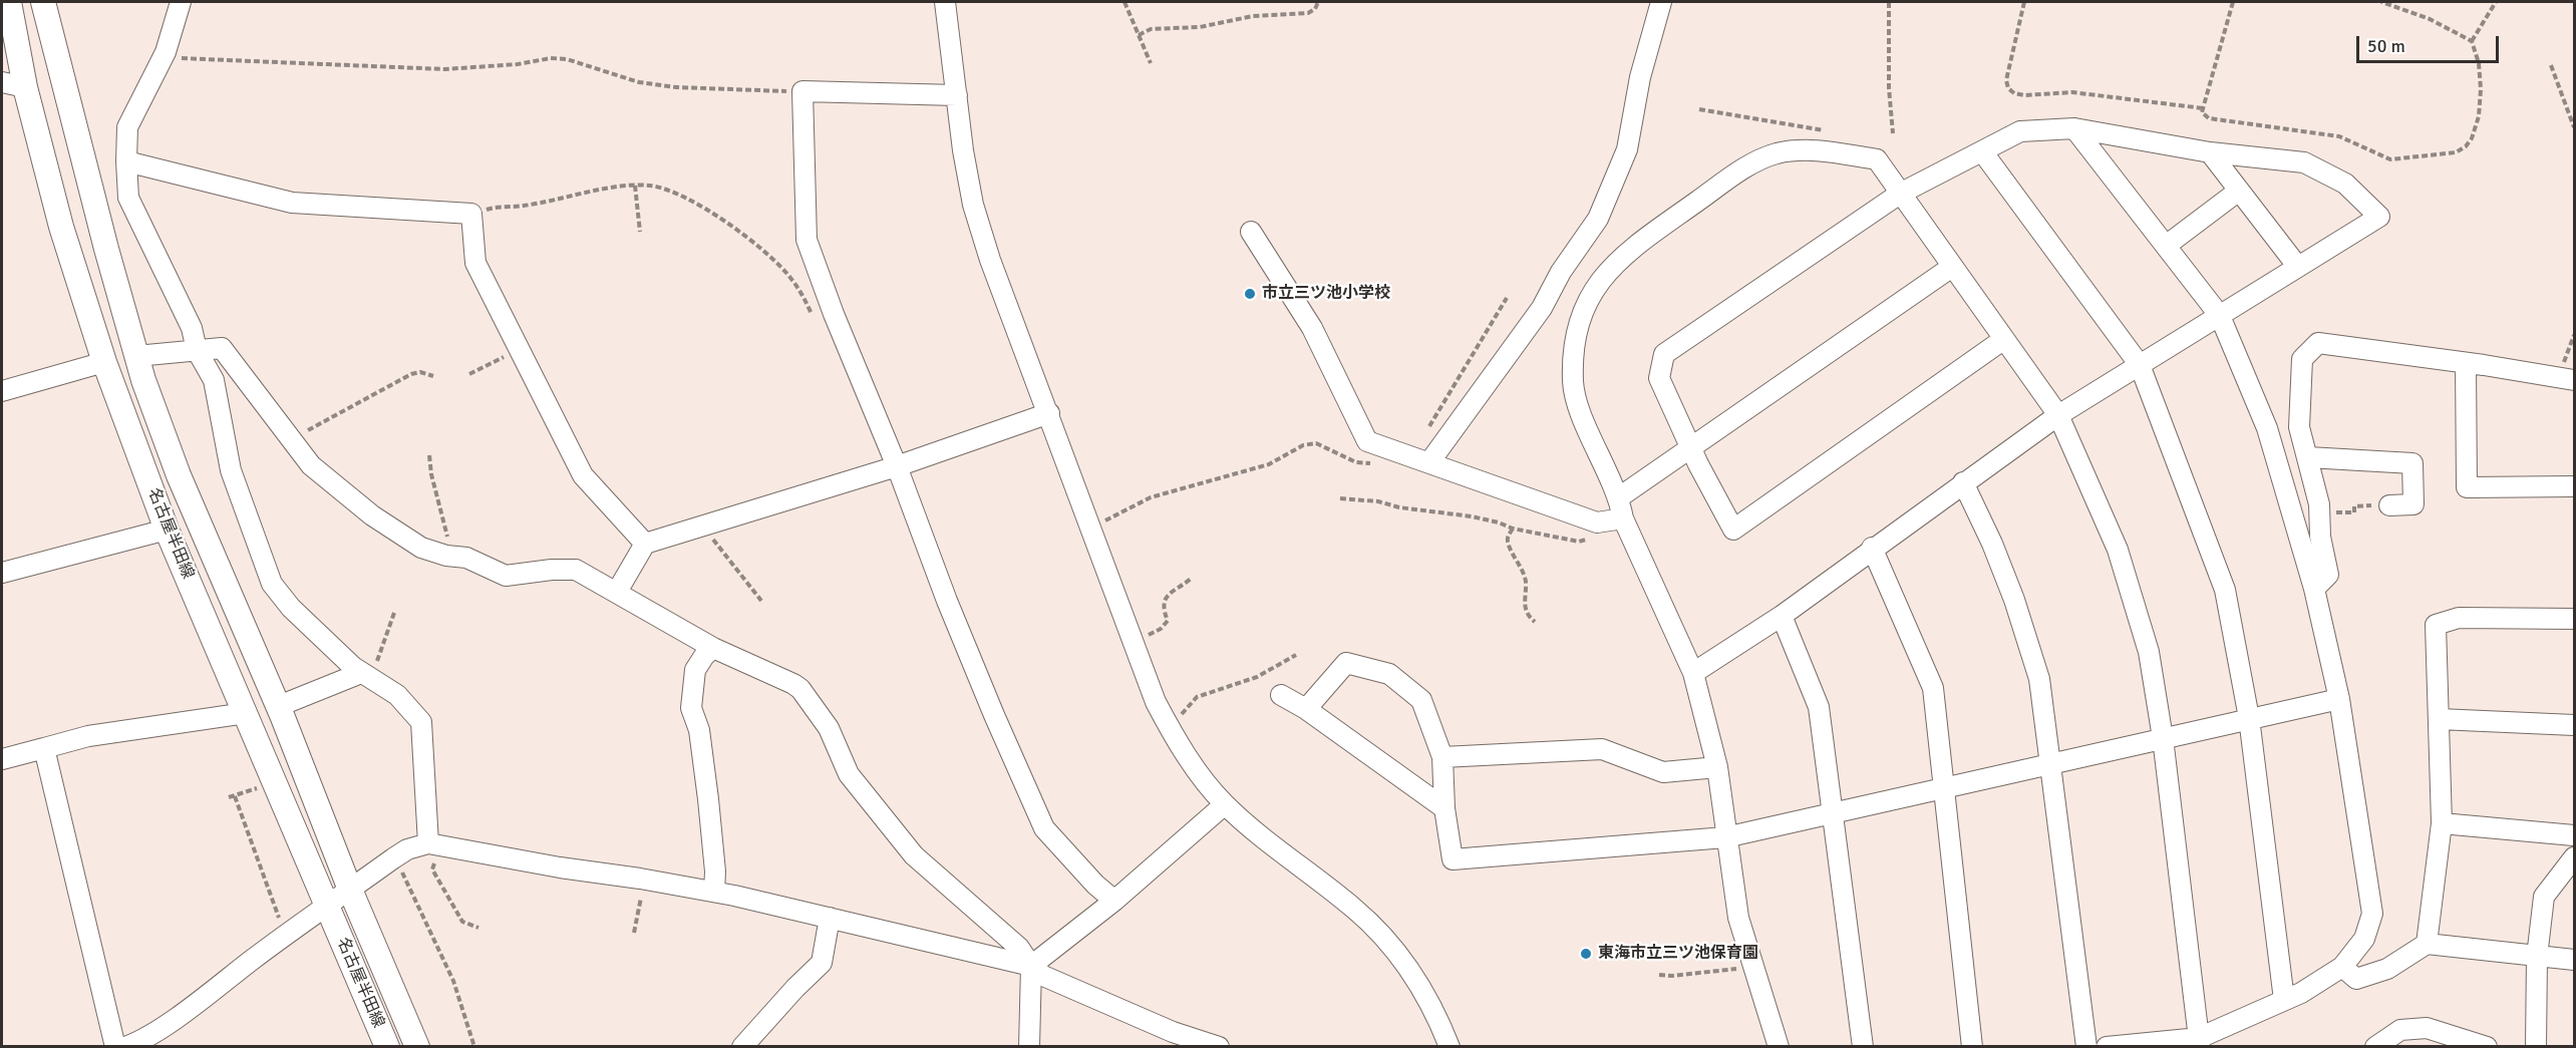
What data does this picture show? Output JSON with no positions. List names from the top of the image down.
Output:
{
  "streets": {
    "main road": ["名古屋半田線"]
  },
  "places": ["市立三ツ池小学校", "東海市立三ツ池保育園"],
  "scale_bar": "50 m"
}
